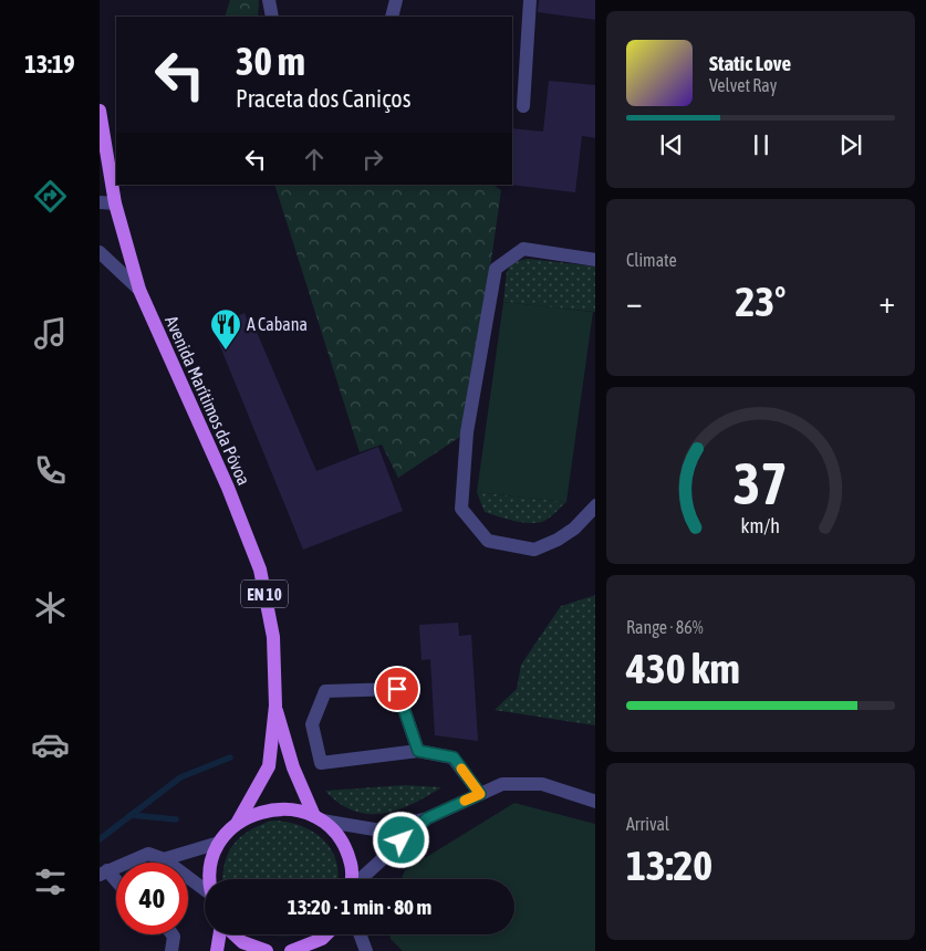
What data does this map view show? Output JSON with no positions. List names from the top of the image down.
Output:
{
  "streets": {
    "main road": ["Avenida Marítimos da Póvoa", "EN 10"]
  },
  "places": {
    "restaurant": ["A Cabana"]
  },
  "page": {
    "tabs": "13:19",
    "turn": ["30 m", "Praceta dos Caniços"],
    "song": ["Static Love", "Velvet Ray"],
    "tile": [
      "Climate",
      ["Range · 86%", "430 km"],
      ["Arrival", "13:20"]
    ],
    "heat": ["−", "23°", "+"],
    "limit": "40",
    "trip": "13:20 · 1 min · 80 m",
    "gauge": ["37", "km/h"]
  }
}
